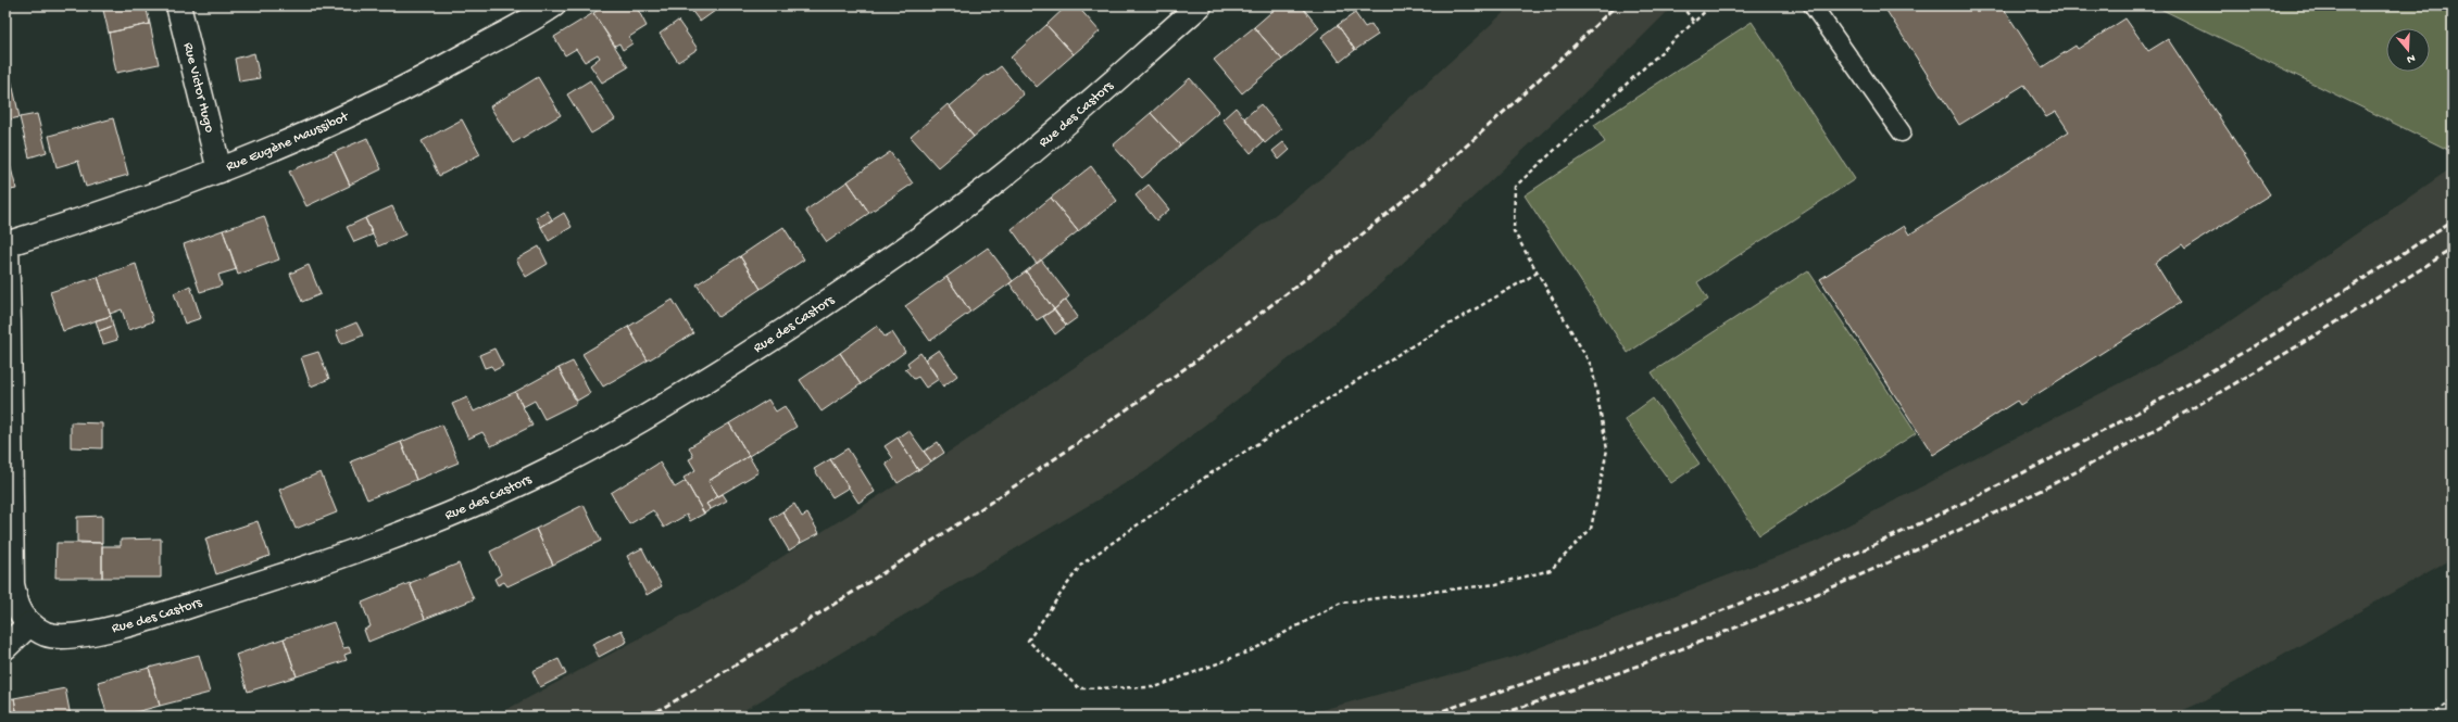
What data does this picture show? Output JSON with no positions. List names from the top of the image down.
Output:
{
  "streets": {
    "street": ["Rue Victor Hugo", "Rue des Castors", "Rue Eugène Maussibot"]
  },
  "crossings": [
    ["Rue Victor Hugo", "Rue Eugène Maussibot"]
  ],
  "north": "bottom"
}
